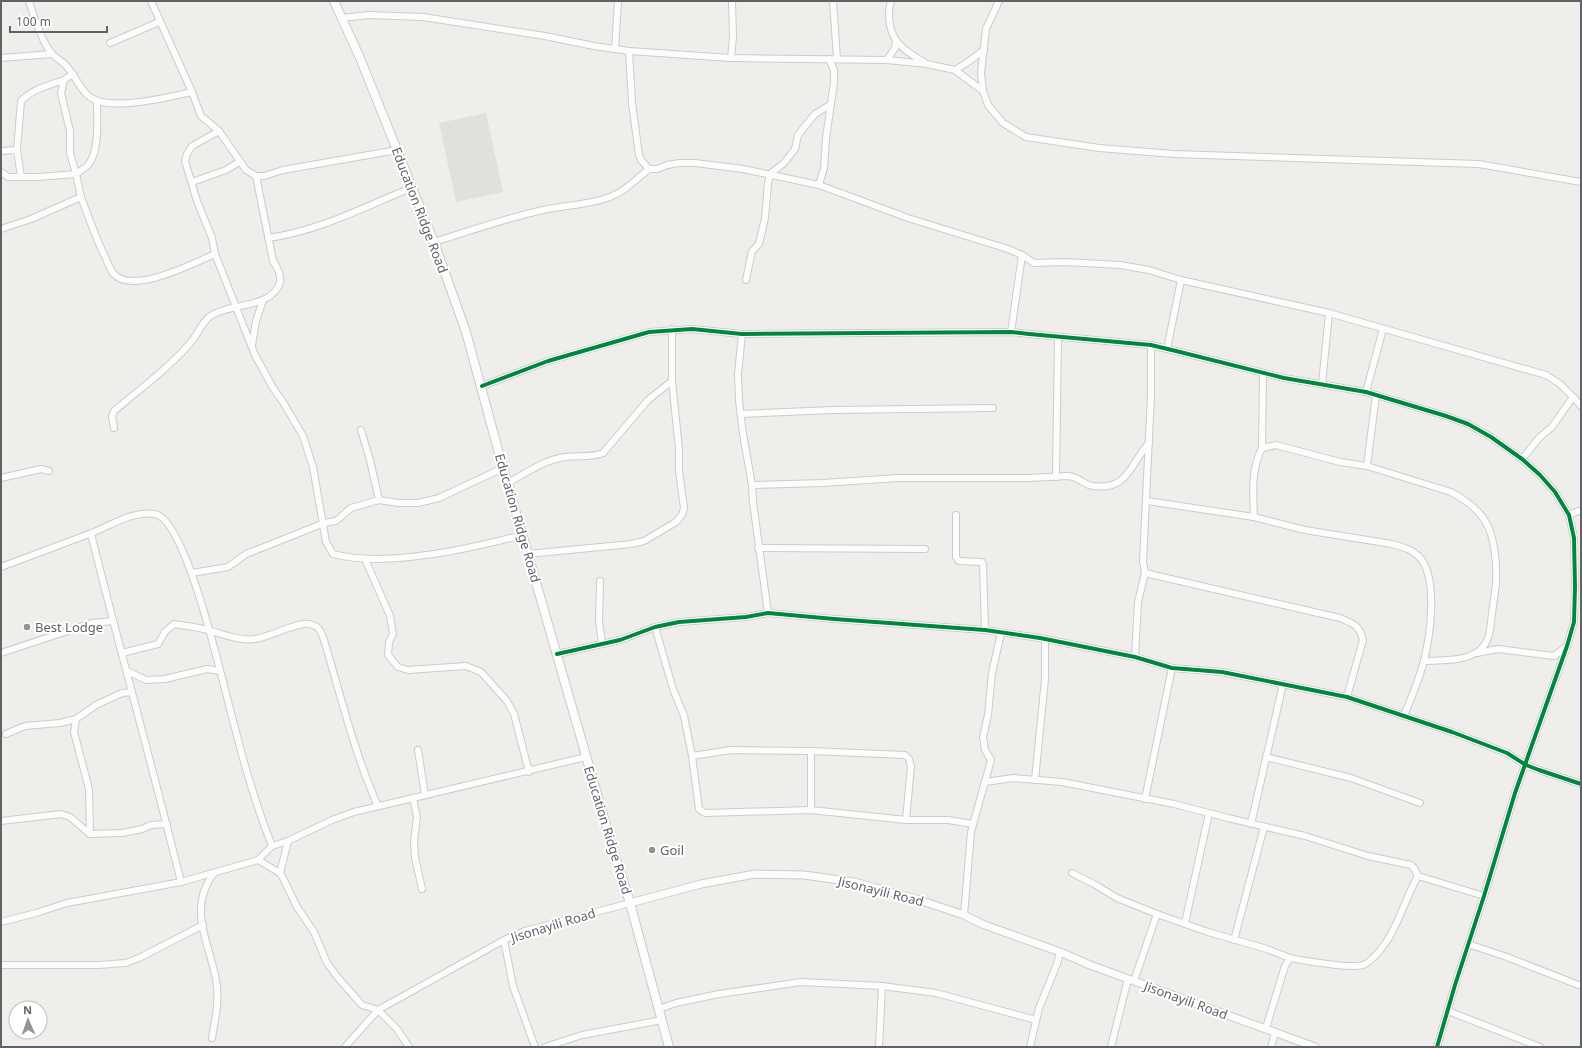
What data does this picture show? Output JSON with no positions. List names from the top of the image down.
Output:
{
  "streets": {
    "main road": ["Education Ridge Road"],
    "street": ["Jisonayili Road"]
  },
  "crossings": [
    ["Education Ridge Road", "Jisonayili Road"]
  ],
  "places": ["Best Lodge", "Goil"],
  "scale_bar": "100 m",
  "north": "top"
}
